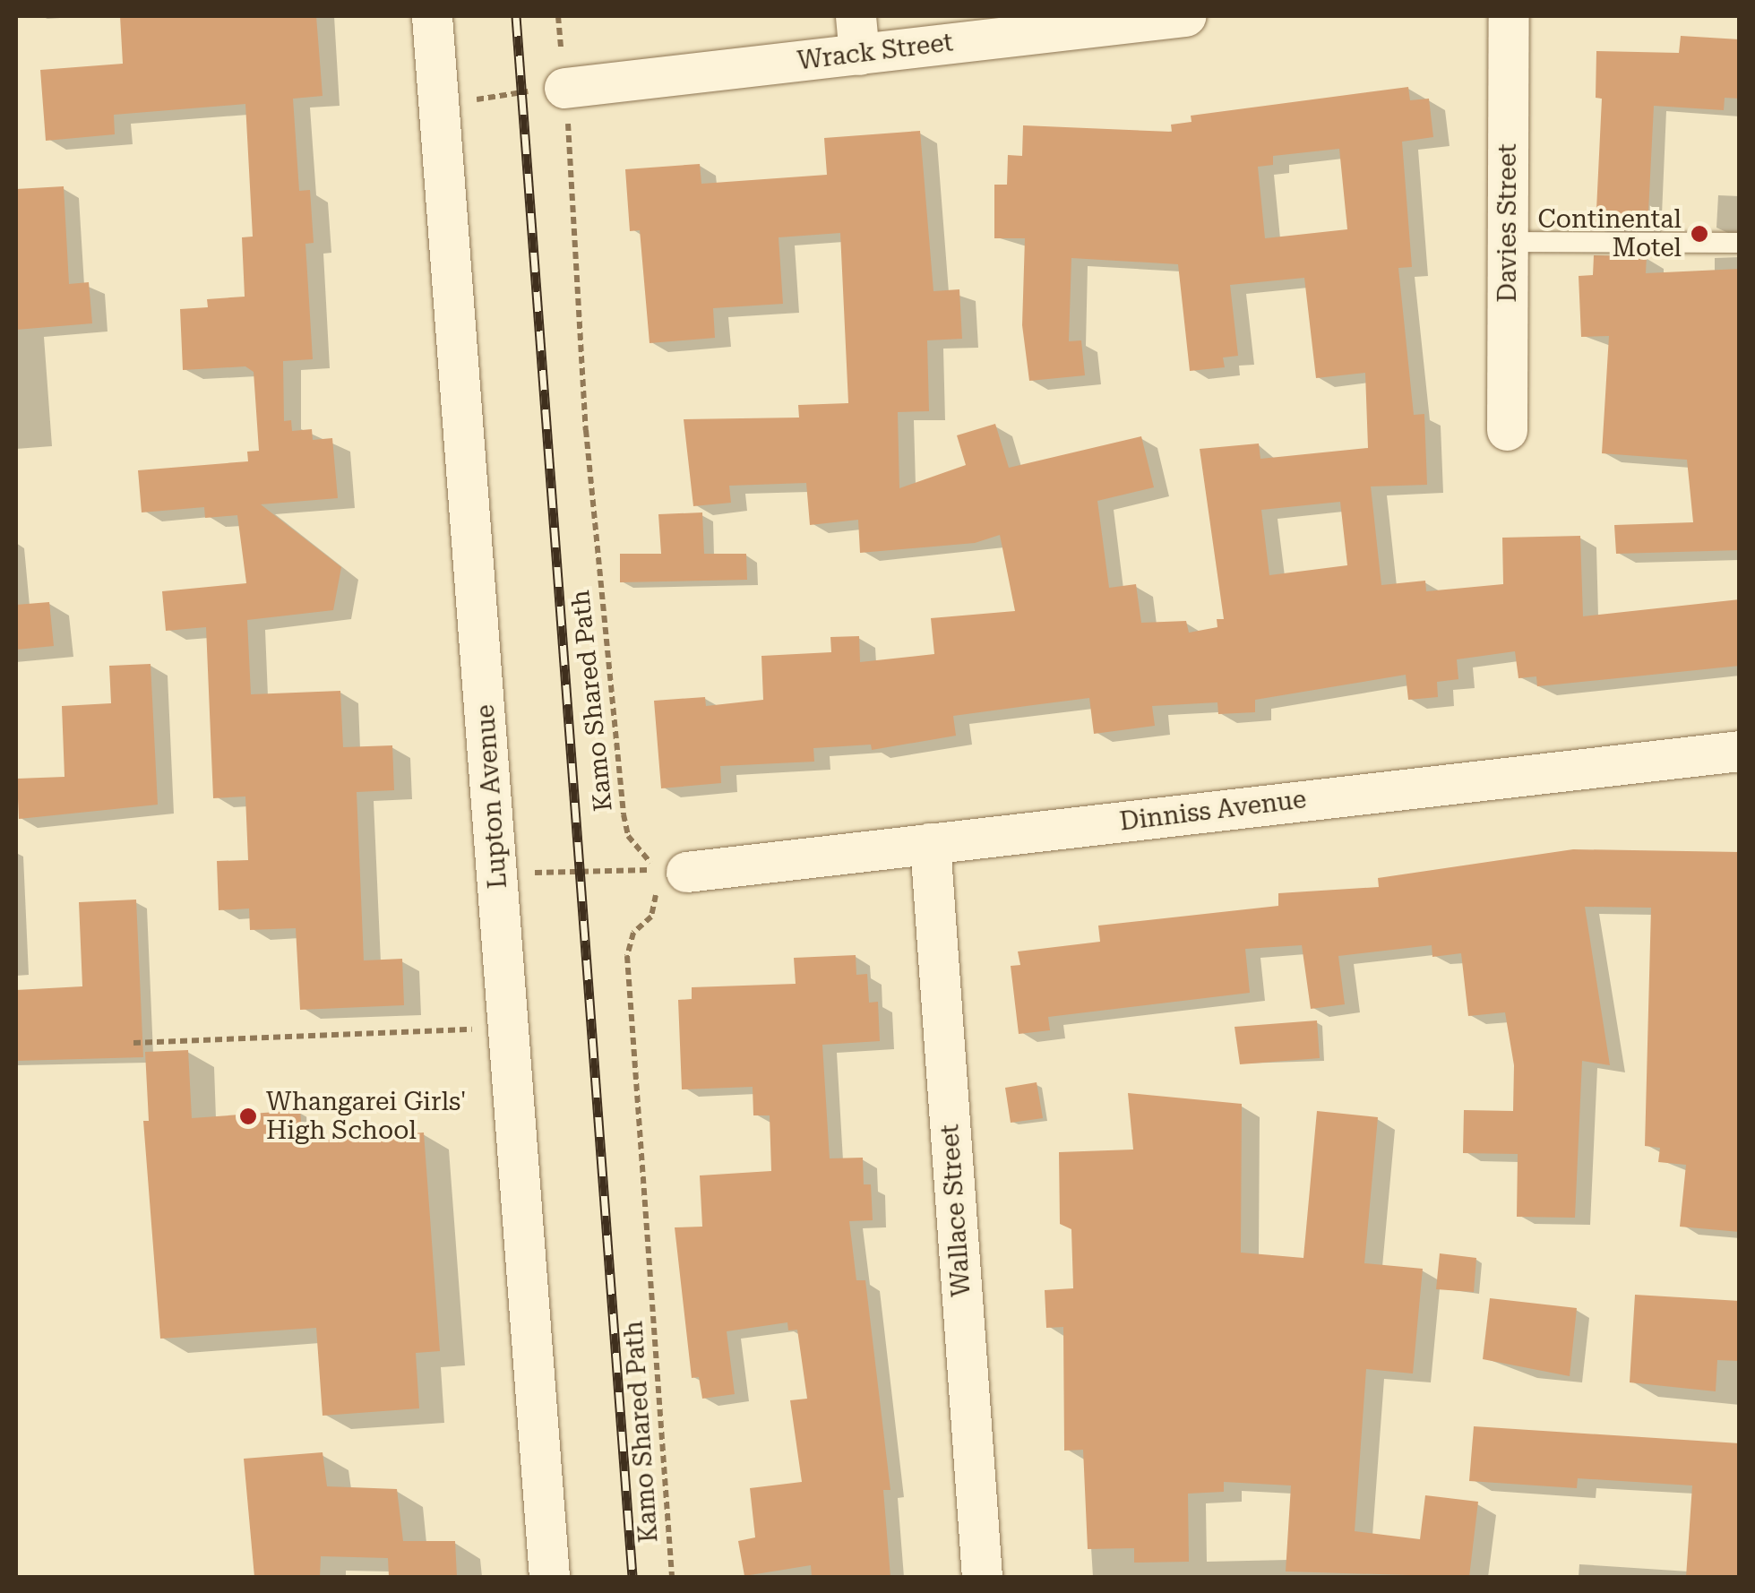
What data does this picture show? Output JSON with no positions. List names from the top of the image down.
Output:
{
  "streets": {
    "street": [
      "Wrack Street",
      "Davies Street",
      "Lupton Avenue",
      "Dinniss Avenue",
      "Wallace Street"
    ],
    "path": ["Kamo Shared Path"]
  },
  "crossings": [
    ["Wrack Street", "Kamo Shared Path"],
    ["Kamo Shared Path", "Dinniss Avenue"],
    ["Dinniss Avenue", "Wallace Street"]
  ],
  "places": ["Continental Motel", "Whangarei Girls' High School"]
}
